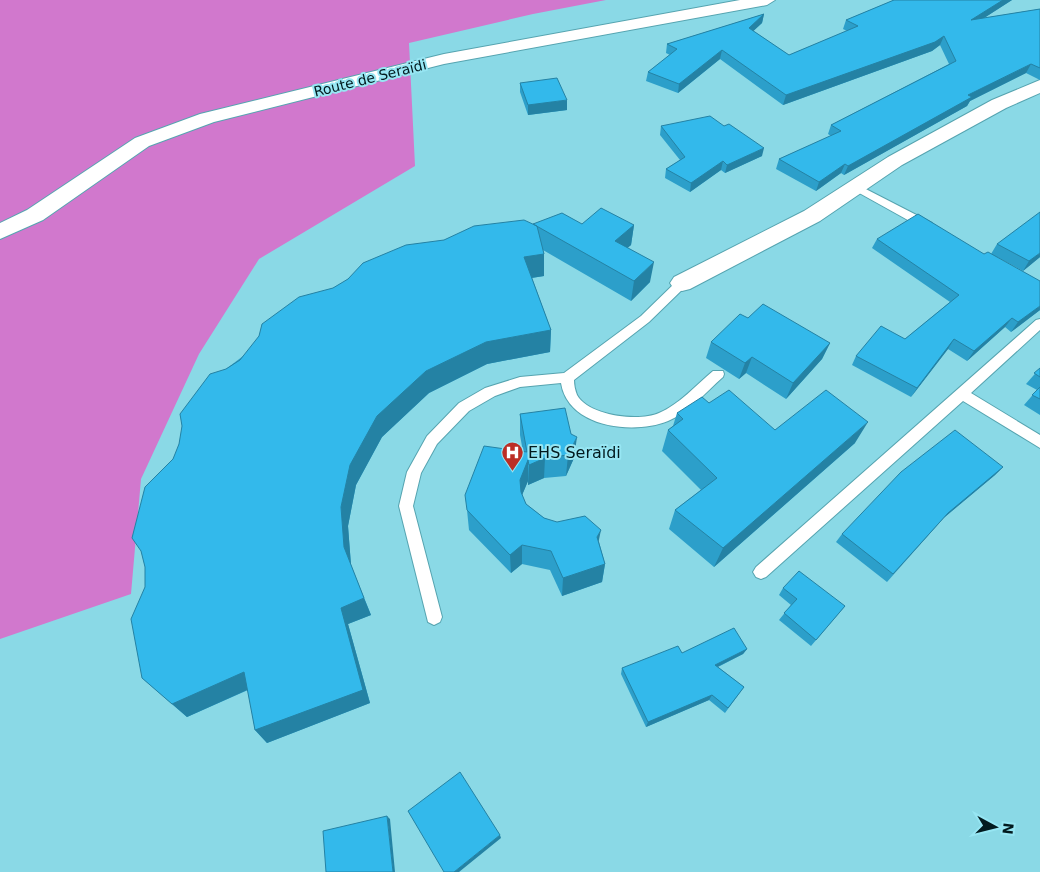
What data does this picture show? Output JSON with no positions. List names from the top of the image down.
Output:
{
  "streets": {
    "main road": ["Route de Seraïdi"]
  },
  "places": {
    "hospital": ["EHS Seraïdi"]
  },
  "north": "right"
}
